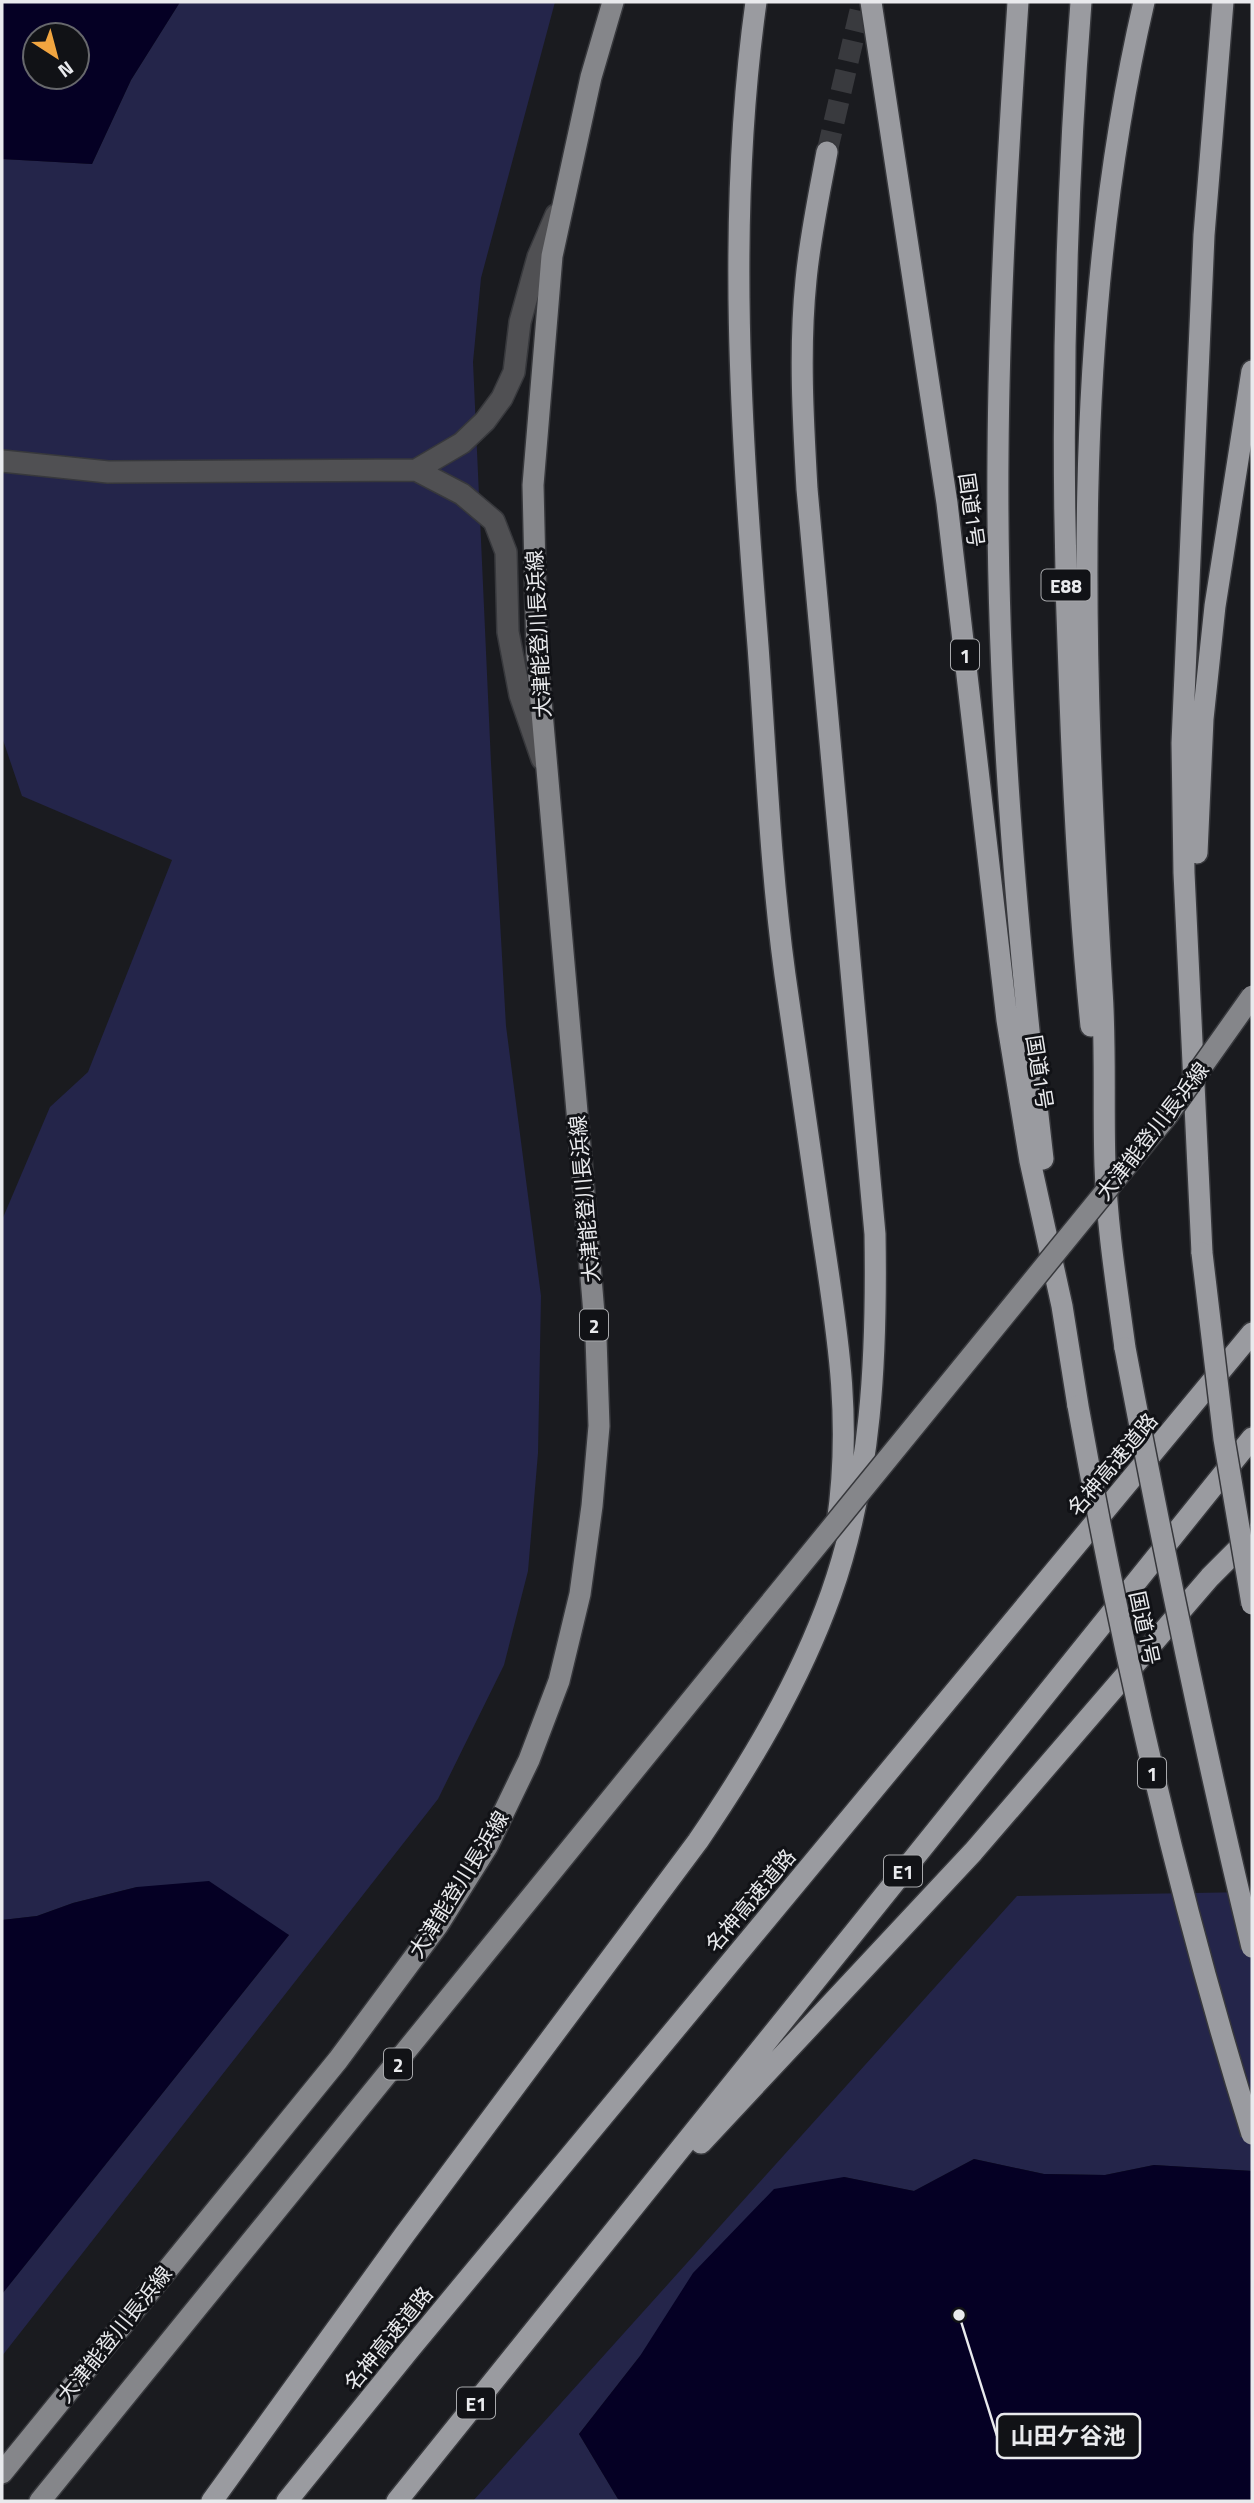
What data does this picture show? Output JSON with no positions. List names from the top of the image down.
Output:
{
  "streets": {
    "highway": [
      "国道1号",
      "E88",
      "1",
      "名神高速道路",
      "E1"
    ],
    "main road": ["大津能登川長浜線", "2"]
  },
  "crossings": [
    ["国道1号", "E88"]
  ],
  "places": ["山田ケ谷池"],
  "north": "bottom right"
}
